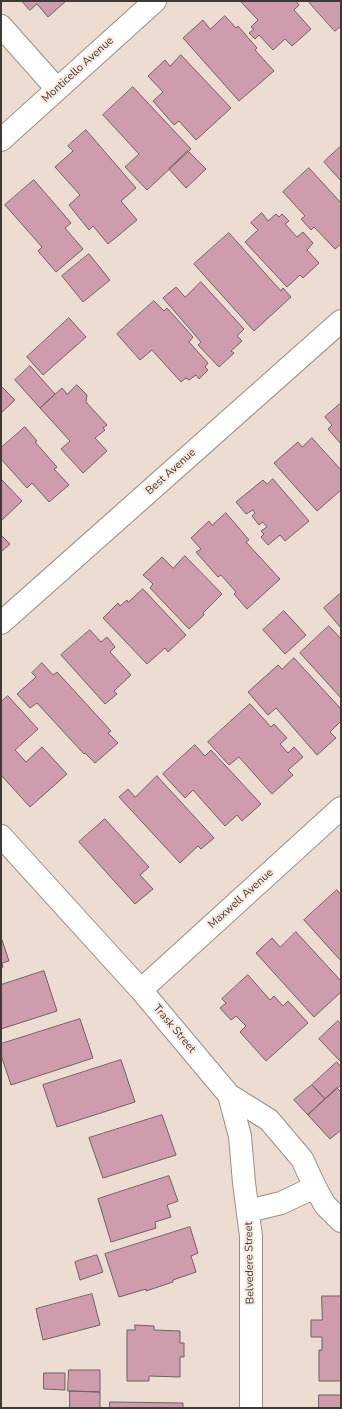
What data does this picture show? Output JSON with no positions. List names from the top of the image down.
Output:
{
  "streets": {
    "street": [
      "Monticello Avenue",
      "Best Avenue",
      "Maxwell Avenue",
      "Trask Street",
      "Belvedere Street"
    ]
  },
  "crossings": [
    ["Maxwell Avenue", "Trask Street"],
    ["Trask Street", "Belvedere Street"]
  ]
}
